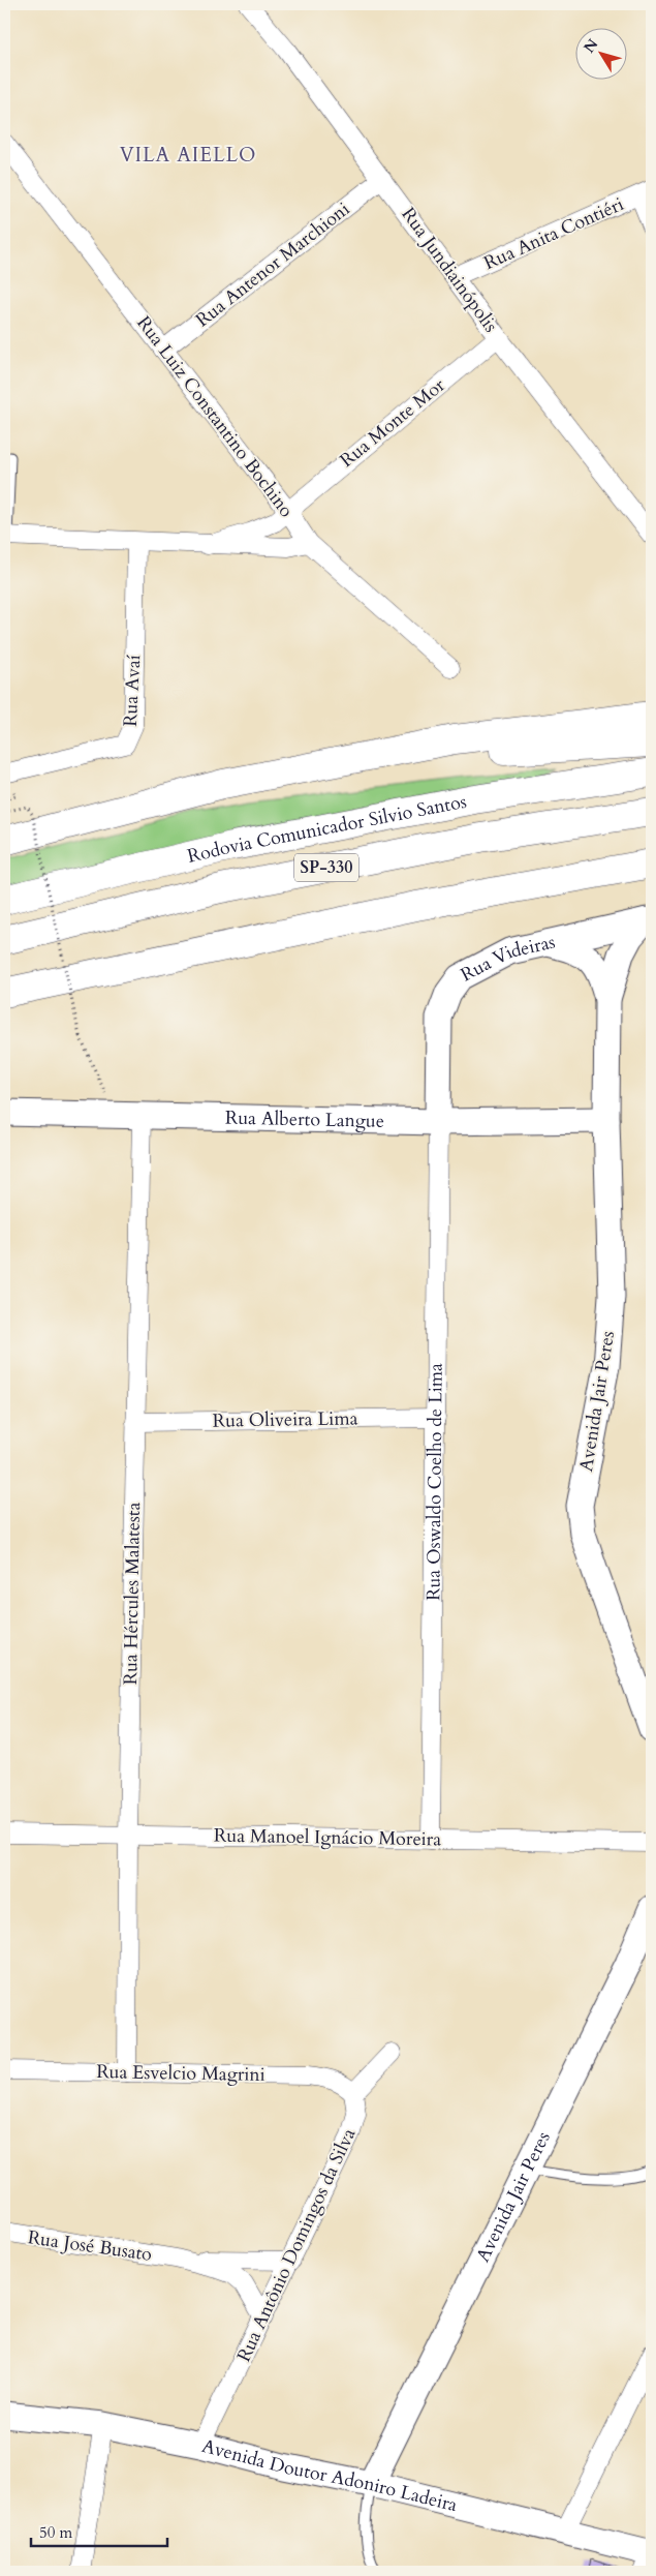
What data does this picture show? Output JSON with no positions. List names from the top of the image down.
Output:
{
  "streets": {
    "highway": ["Rodovia Comunicador Silvio Santos", "SP-330"],
    "street": [
      "Rua Anita Contiéri",
      "Rua Antenor Marchioni",
      "Rua Jundiainópolis",
      "Rua Luiz Constantino Bochino",
      "Rua Monte Mor",
      "Rua Avaí",
      "Rua Videiras",
      "Rua Alberto Langue",
      "Avenida Jair Peres",
      "Rua Oliveira Lima",
      "Rua Oswaldo Coelho de Lima",
      "Rua Hércules Malatesta",
      "Rua Manoel Ignácio Moreira",
      "Rua Esvelcio Magrini",
      "Rua Antônio Domingos da Silva",
      "Rua José Busato",
      "Avenida Doutor Adoniro Ladeira"
    ]
  },
  "crossings": [
    ["Rua Anita Contiéri", "Rua Jundiainópolis"],
    ["Rua Antenor Marchioni", "Rua Jundiainópolis"],
    ["Rua Antenor Marchioni", "Rua Luiz Constantino Bochino"],
    ["Rua Jundiainópolis", "Rua Monte Mor"],
    ["Rua Luiz Constantino Bochino", "Rua Monte Mor"],
    ["Rua Videiras", "Rua Alberto Langue"],
    ["Rua Videiras", "Avenida Jair Peres"],
    ["Rua Videiras", "Rua Oswaldo Coelho de Lima"],
    ["Rua Alberto Langue", "Avenida Jair Peres"],
    ["Rua Alberto Langue", "Rua Oswaldo Coelho de Lima"],
    ["Rua Alberto Langue", "Rua Hércules Malatesta"],
    ["Avenida Jair Peres", "Avenida Doutor Adoniro Ladeira"],
    ["Rua Oliveira Lima", "Rua Oswaldo Coelho de Lima"],
    ["Rua Oliveira Lima", "Rua Hércules Malatesta"],
    ["Rua Oswaldo Coelho de Lima", "Rua Manoel Ignácio Moreira"],
    ["Rua Hércules Malatesta", "Rua Manoel Ignácio Moreira"],
    ["Rua Hércules Malatesta", "Rua Esvelcio Magrini"],
    ["Rua Esvelcio Magrini", "Rua Antônio Domingos da Silva"],
    ["Rua Antônio Domingos da Silva", "Rua José Busato"],
    ["Rua Antônio Domingos da Silva", "Avenida Doutor Adoniro Ladeira"]
  ],
  "districts": ["VILA AIELLO"],
  "scale_bar": "50 m",
  "north": "top left"
}
